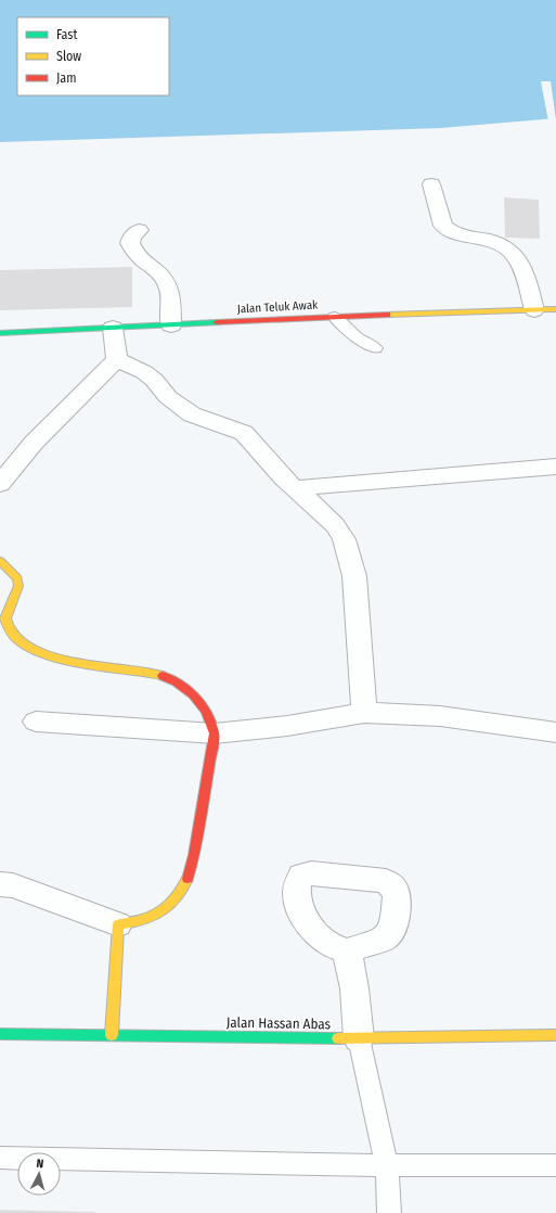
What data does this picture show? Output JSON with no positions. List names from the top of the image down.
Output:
{
  "streets": {
    "street": ["Jalan Teluk Awak", "Jalan Hassan Abas"]
  },
  "legend": ["Fast", "Slow", "Jam"],
  "north": "top"
}
